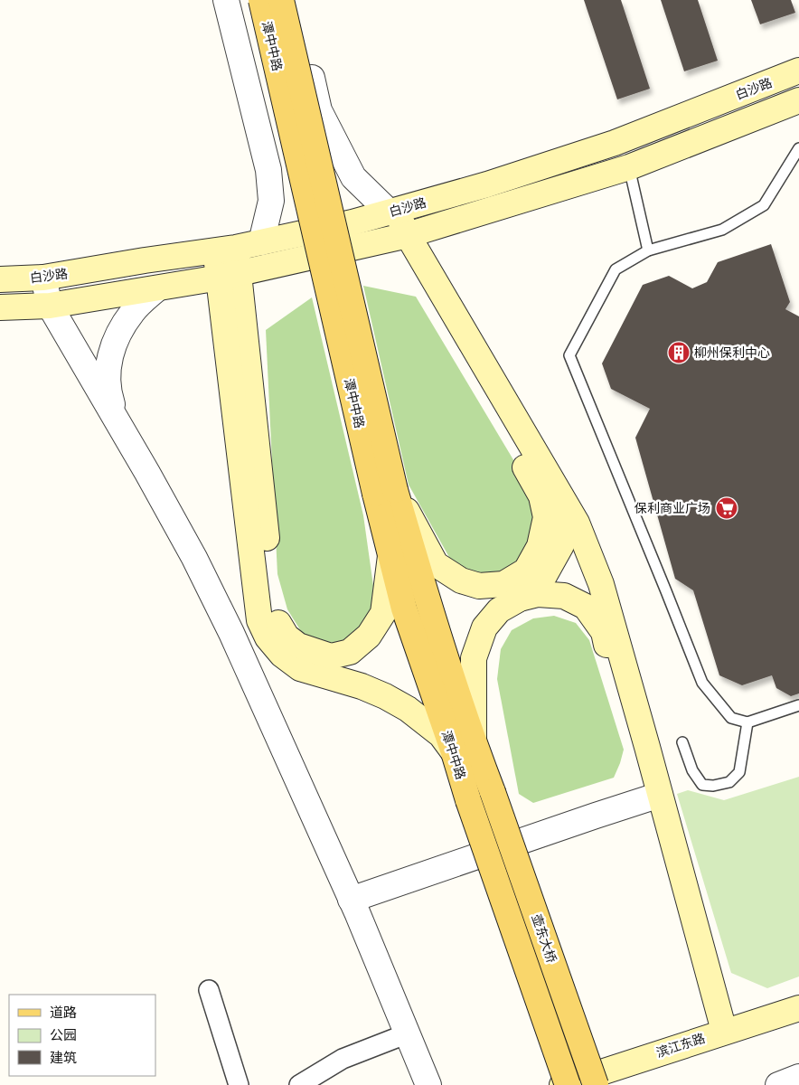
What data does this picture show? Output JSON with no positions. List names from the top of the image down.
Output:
{
  "streets": {
    "main road": [
      "潭中中路",
      "白沙路",
      "壶东大桥",
      "滨江东路"
    ]
  },
  "crossings": [
    ["潭中中路", "壶东大桥"]
  ],
  "places": {
    "building": ["柳州保利中心"],
    "supermarket": ["保利商业广场"]
  },
  "legend": ["道路", "公园", "建筑"]
}
